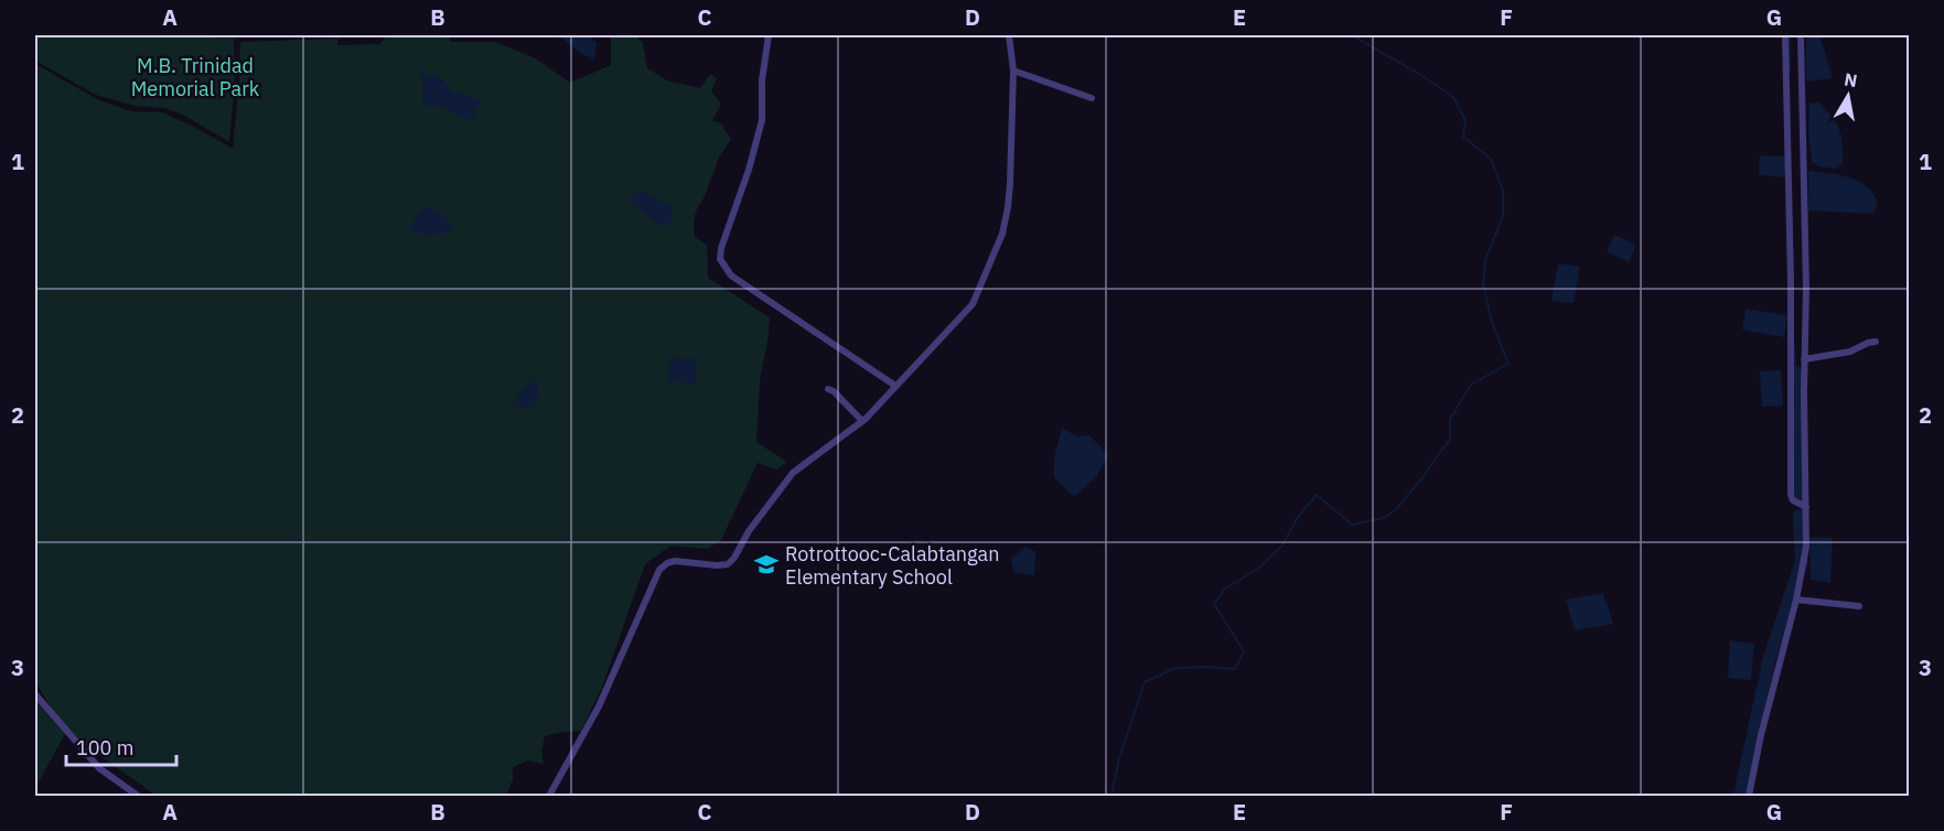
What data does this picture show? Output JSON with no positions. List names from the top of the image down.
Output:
{
  "parks": ["M.B. Trinidad Memorial Park"],
  "places": {
    "school or university": ["Rotrottooc-Calabtangan Elementary School"]
  },
  "scale_bar": "100 m",
  "north": "top",
  "grid": {
    "columns": [
      "A",
      "B",
      "C",
      "D",
      "E",
      "F",
      "G"
    ],
    "rows": ["1", "2", "3"]
  }
}
